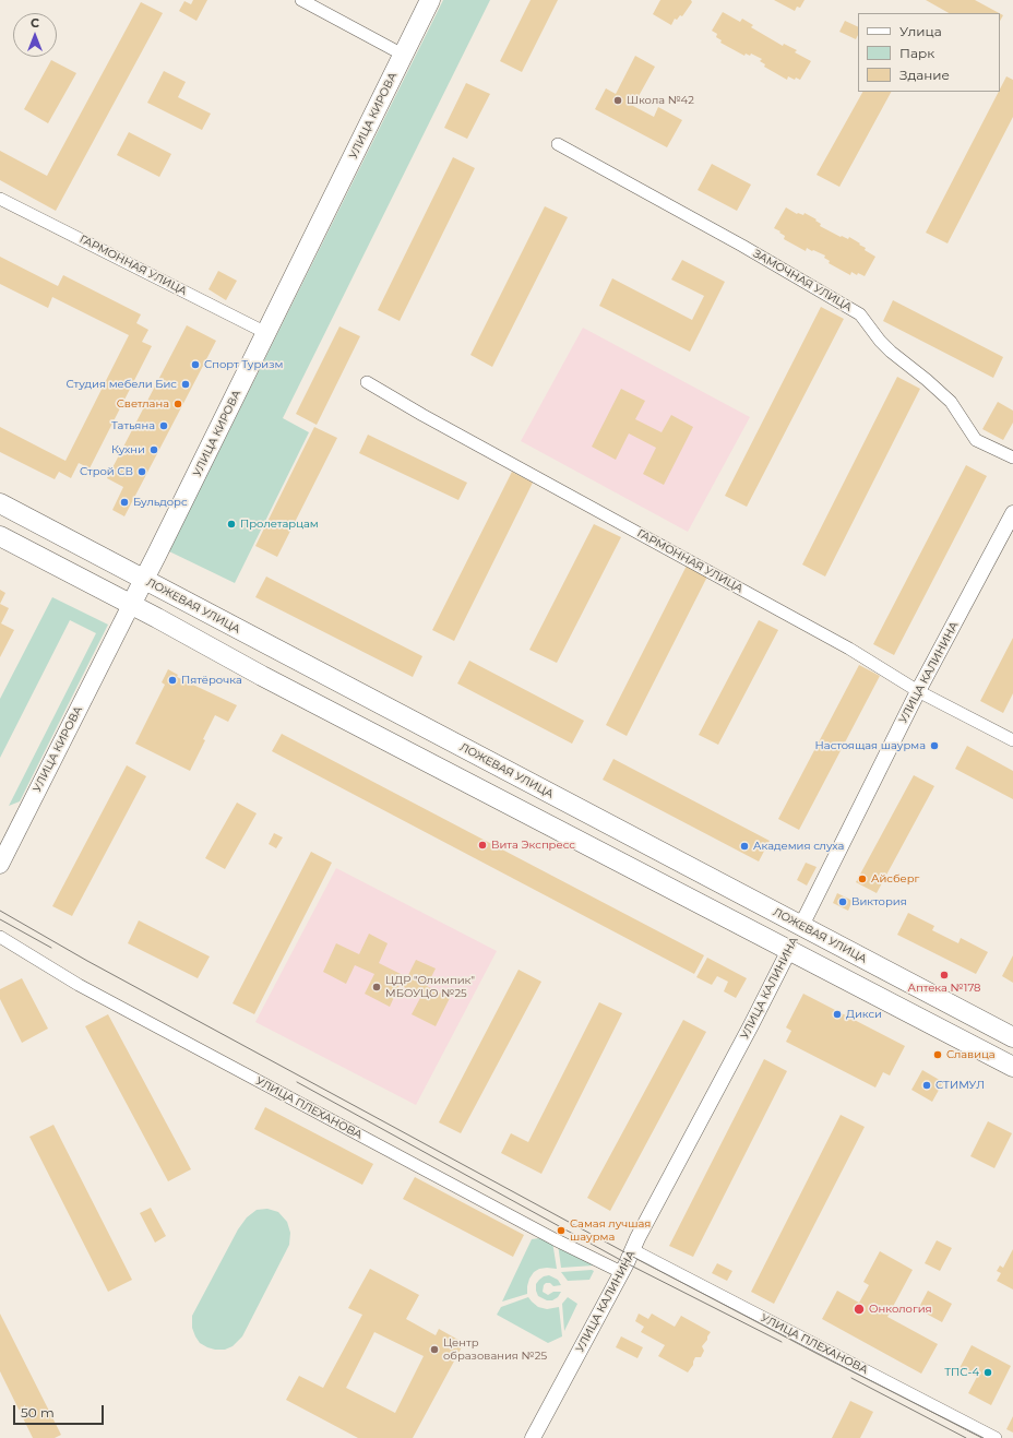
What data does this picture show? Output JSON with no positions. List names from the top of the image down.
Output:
{
  "streets": {
    "main road": ["УЛИЦА КИРОВА", "ЛОЖЕВАЯ УЛИЦА", "УЛИЦА КАЛИНИНА"],
    "street": ["ГАРМОННАЯ УЛИЦА", "ЗАМОЧНАЯ УЛИЦА", "УЛИЦА ПЛЕХАНОВА"]
  },
  "crossings": [
    ["УЛИЦА КИРОВА", "ГАРМОННАЯ УЛИЦА"],
    ["УЛИЦА КИРОВА", "ЛОЖЕВАЯ УЛИЦА"],
    ["ГАРМОННАЯ УЛИЦА", "УЛИЦА КАЛИНИНА"],
    ["ЛОЖЕВАЯ УЛИЦА", "УЛИЦА КАЛИНИНА"],
    ["УЛИЦА КАЛИНИНА", "УЛИЦА ПЛЕХАНОВА"]
  ],
  "places": [
    "Школа №42",
    "Спорт Туризм",
    "Студия мебели Бис",
    "Светлана",
    "Татьяна",
    "Кухни",
    "Строй СВ",
    "Бульдорс",
    "Пролетарцам",
    "Пятёрочка",
    "Настоящая шаурма",
    "Вита Экспресс",
    "Академия слуха",
    "Айсберг",
    "Виктория",
    "Аптека №178",
    "ЦДР \"Олимпик\" МБОУЦО №25",
    "Дикси",
    "Славица",
    "СТИМУЛ",
    "Самая лучшая шаурма",
    "Онкология",
    "Центр образования №25",
    "ТПС-4"
  ],
  "legend": ["Улица", "Парк", "Здание"],
  "scale_bar": "50 m",
  "north": "top"
}
